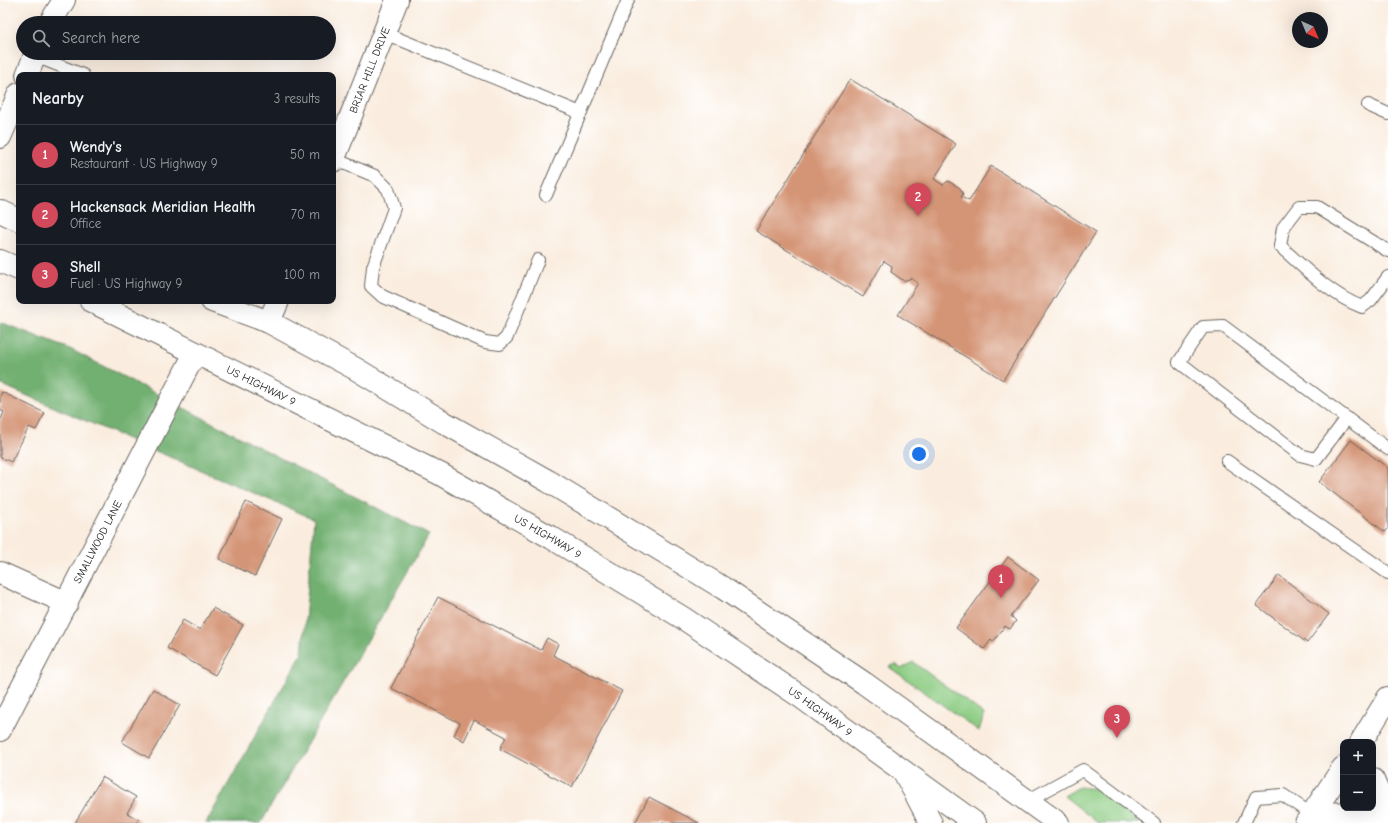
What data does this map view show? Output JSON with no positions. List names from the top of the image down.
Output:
{
  "streets": {
    "main road": ["BRIAR HILL DRIVE", "US HIGHWAY 9", "SMALLWOOD LANE"]
  },
  "crossings": [
    ["US HIGHWAY 9", "SMALLWOOD LANE"]
  ],
  "north": "bottom right",
  "page": {
    "search": "Search here",
    "heading": ["Nearby", "3 results"],
    "list": [
      {
        "mark": "1",
        "name": "Wendy's",
        "note": "Restaurant · US Highway 9",
        "value": "50 m"
      },
      {
        "mark": "2",
        "name": "Hackensack Meridian Health",
        "note": "Office",
        "value": "70 m"
      },
      {
        "mark": "3",
        "name": "Shell",
        "note": "Fuel · US Highway 9",
        "value": "100 m"
      }
    ],
    "pins": ["2", "1", "3"],
    "map_buttons": ["+", "−"]
  }
}
